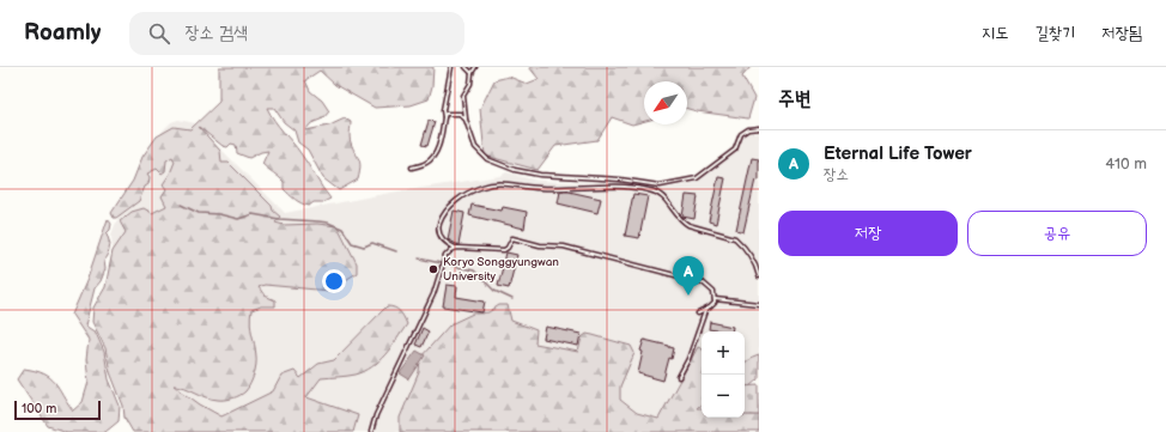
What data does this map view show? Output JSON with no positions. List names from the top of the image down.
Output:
{
  "places": ["Koryo Songgyungwan University"],
  "scale_bar": "100 m",
  "north": "bottom left",
  "page": {
    "header": "Roamly",
    "search": "장소 검색",
    "nav": ["지도", "길찾기", "저장됨"],
    "heading": "주변",
    "list": [
      {
        "mark": "A",
        "name": "Eternal Life Tower",
        "note": "장소",
        "value": "410 m"
      }
    ],
    "buttons": ["저장", "공유"],
    "pins": "A",
    "map_buttons": ["+", "−"],
    "scale": "100 m"
  }
}
